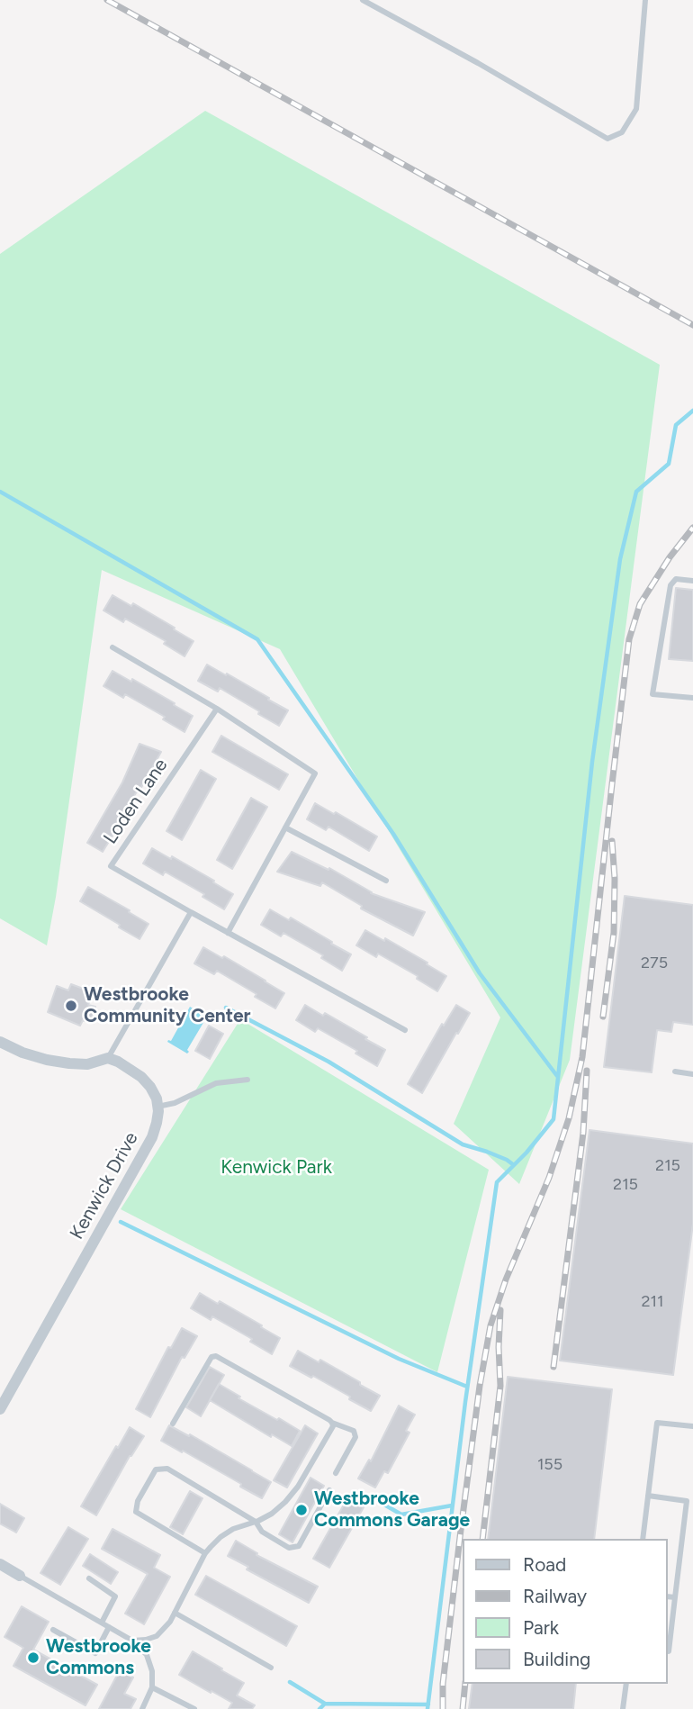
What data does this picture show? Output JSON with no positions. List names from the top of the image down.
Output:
{
  "streets": {
    "street": ["Kenwick Drive"],
    "lane": ["Loden Lane"]
  },
  "parks": ["Kenwick Park"],
  "places": ["Westbrooke Community Center", "Westbrooke Commons Garage", "Westbrooke Commons"],
  "house_numbers": [
    "275",
    "215",
    "215",
    "211",
    "155"
  ],
  "legend": [
    "Road",
    "Railway",
    "Park",
    "Building"
  ]
}
